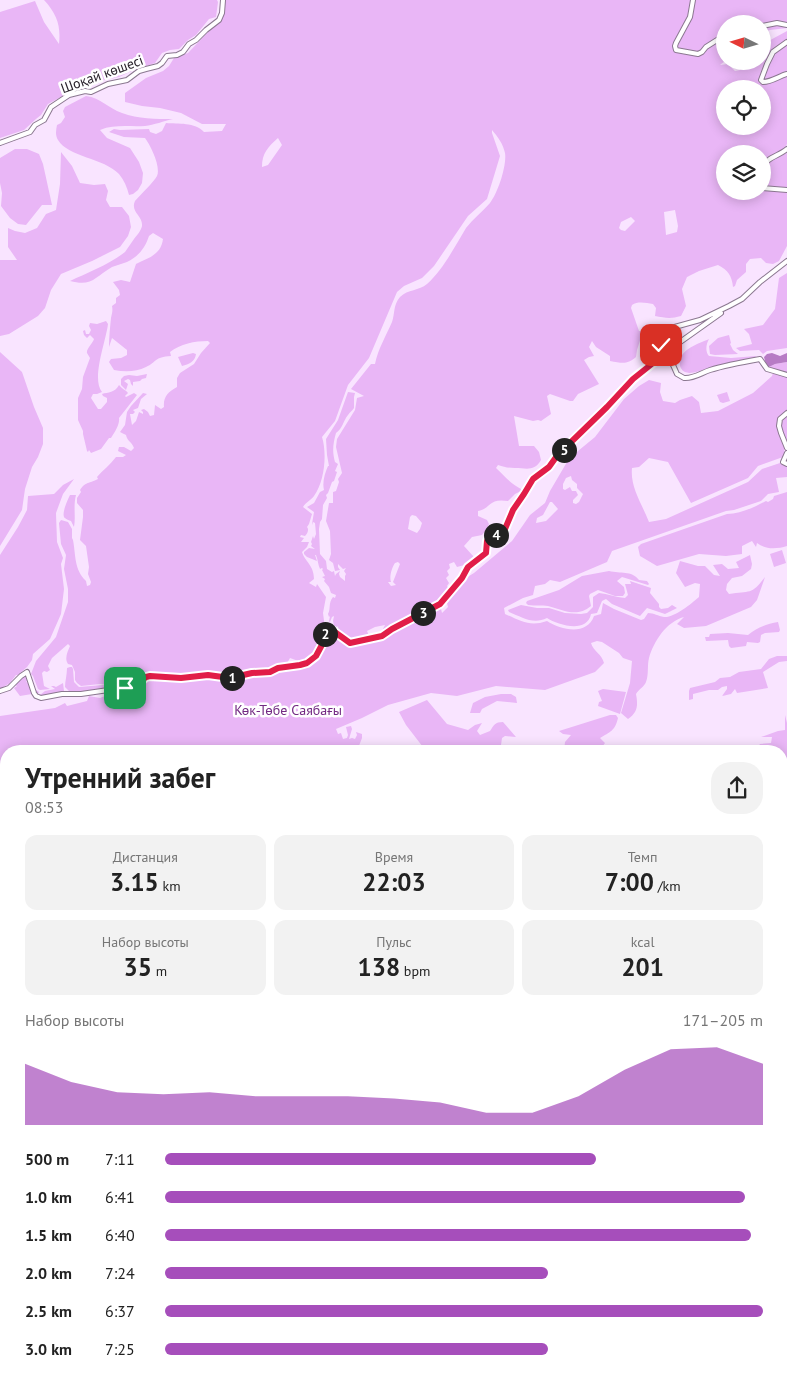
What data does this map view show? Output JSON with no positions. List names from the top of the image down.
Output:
{
  "streets": {
    "street": ["Шоқай көшесі"]
  },
  "parks": ["Көк-Төбе Саябағы"],
  "north": "left",
  "page": {
    "pins": [
      "5",
      "4",
      "3",
      "2",
      "1"
    ],
    "heading": ["Утренний забег", "08:53"],
    "stats": [
      ["Дистанция", "3.15 km"],
      ["Время", "22:03"],
      ["Темп", "7:00 /km"],
      ["Набор высоты", "35 m"],
      ["Пульс", "138 bpm"],
      ["kcal", "201"]
    ],
    "chart": ["Набор высоты", "171–205 m"],
    "list": [
      {
        "name": "500 m",
        "note": "7:11"
      },
      {
        "name": "1.0 km",
        "note": "6:41"
      },
      {
        "name": "1.5 km",
        "note": "6:40"
      },
      {
        "name": "2.0 km",
        "note": "7:24"
      },
      {
        "name": "2.5 km",
        "note": "6:37"
      },
      {
        "name": "3.0 km",
        "note": "7:25"
      }
    ]
  }
}
